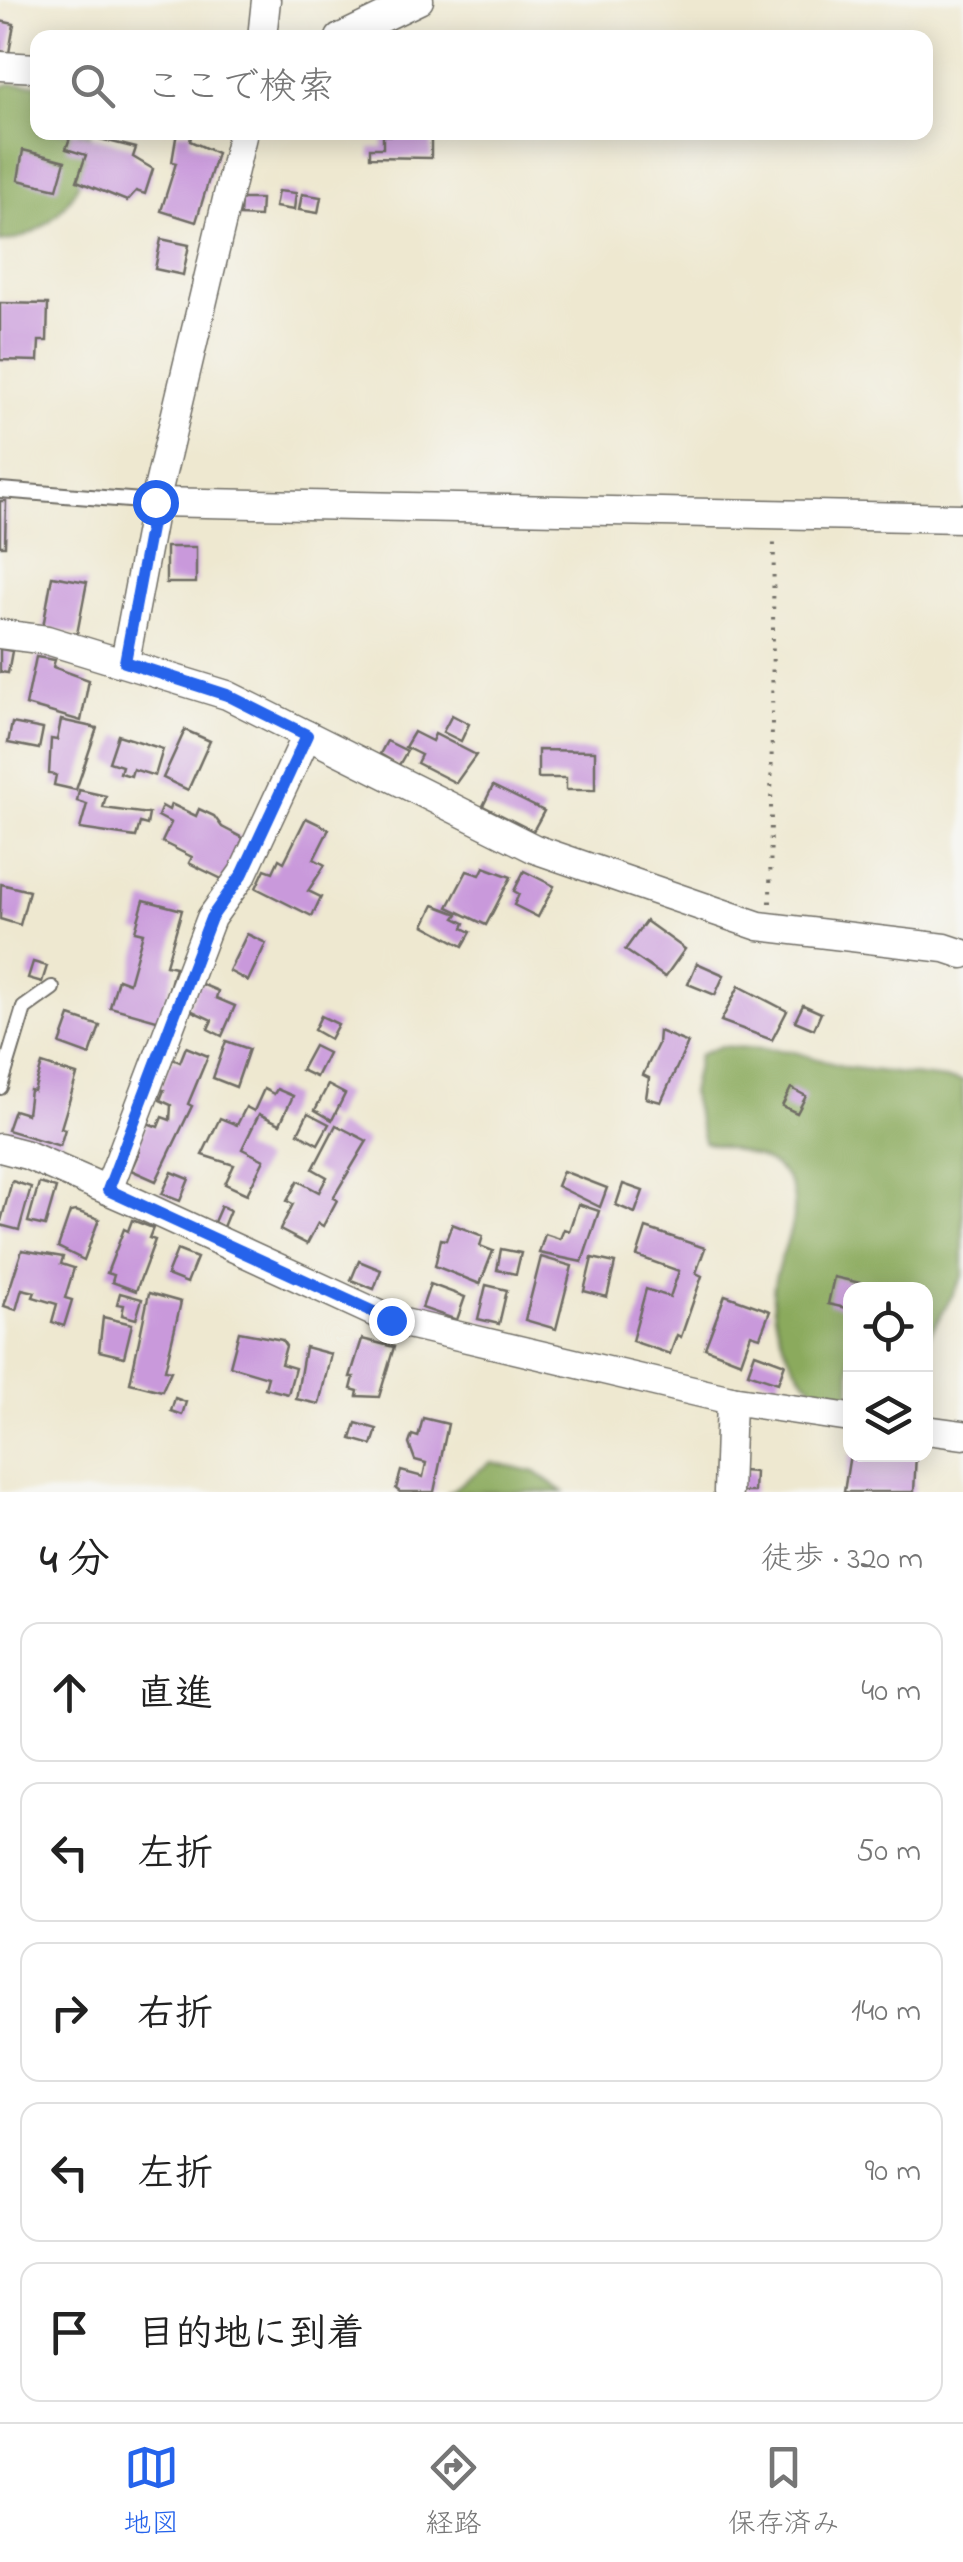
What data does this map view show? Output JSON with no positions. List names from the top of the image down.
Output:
{
  "page": {
    "search": "ここで検索",
    "heading": ["4 分", "徒歩 · 320 m"],
    "list": [
      ["直進", "40 m"],
      ["左折", "50 m"],
      ["右折", "140 m"],
      ["左折", "90 m"],
      "目的地に到着"
    ],
    "nav": ["地図", "経路", "保存済み"]
  }
}
